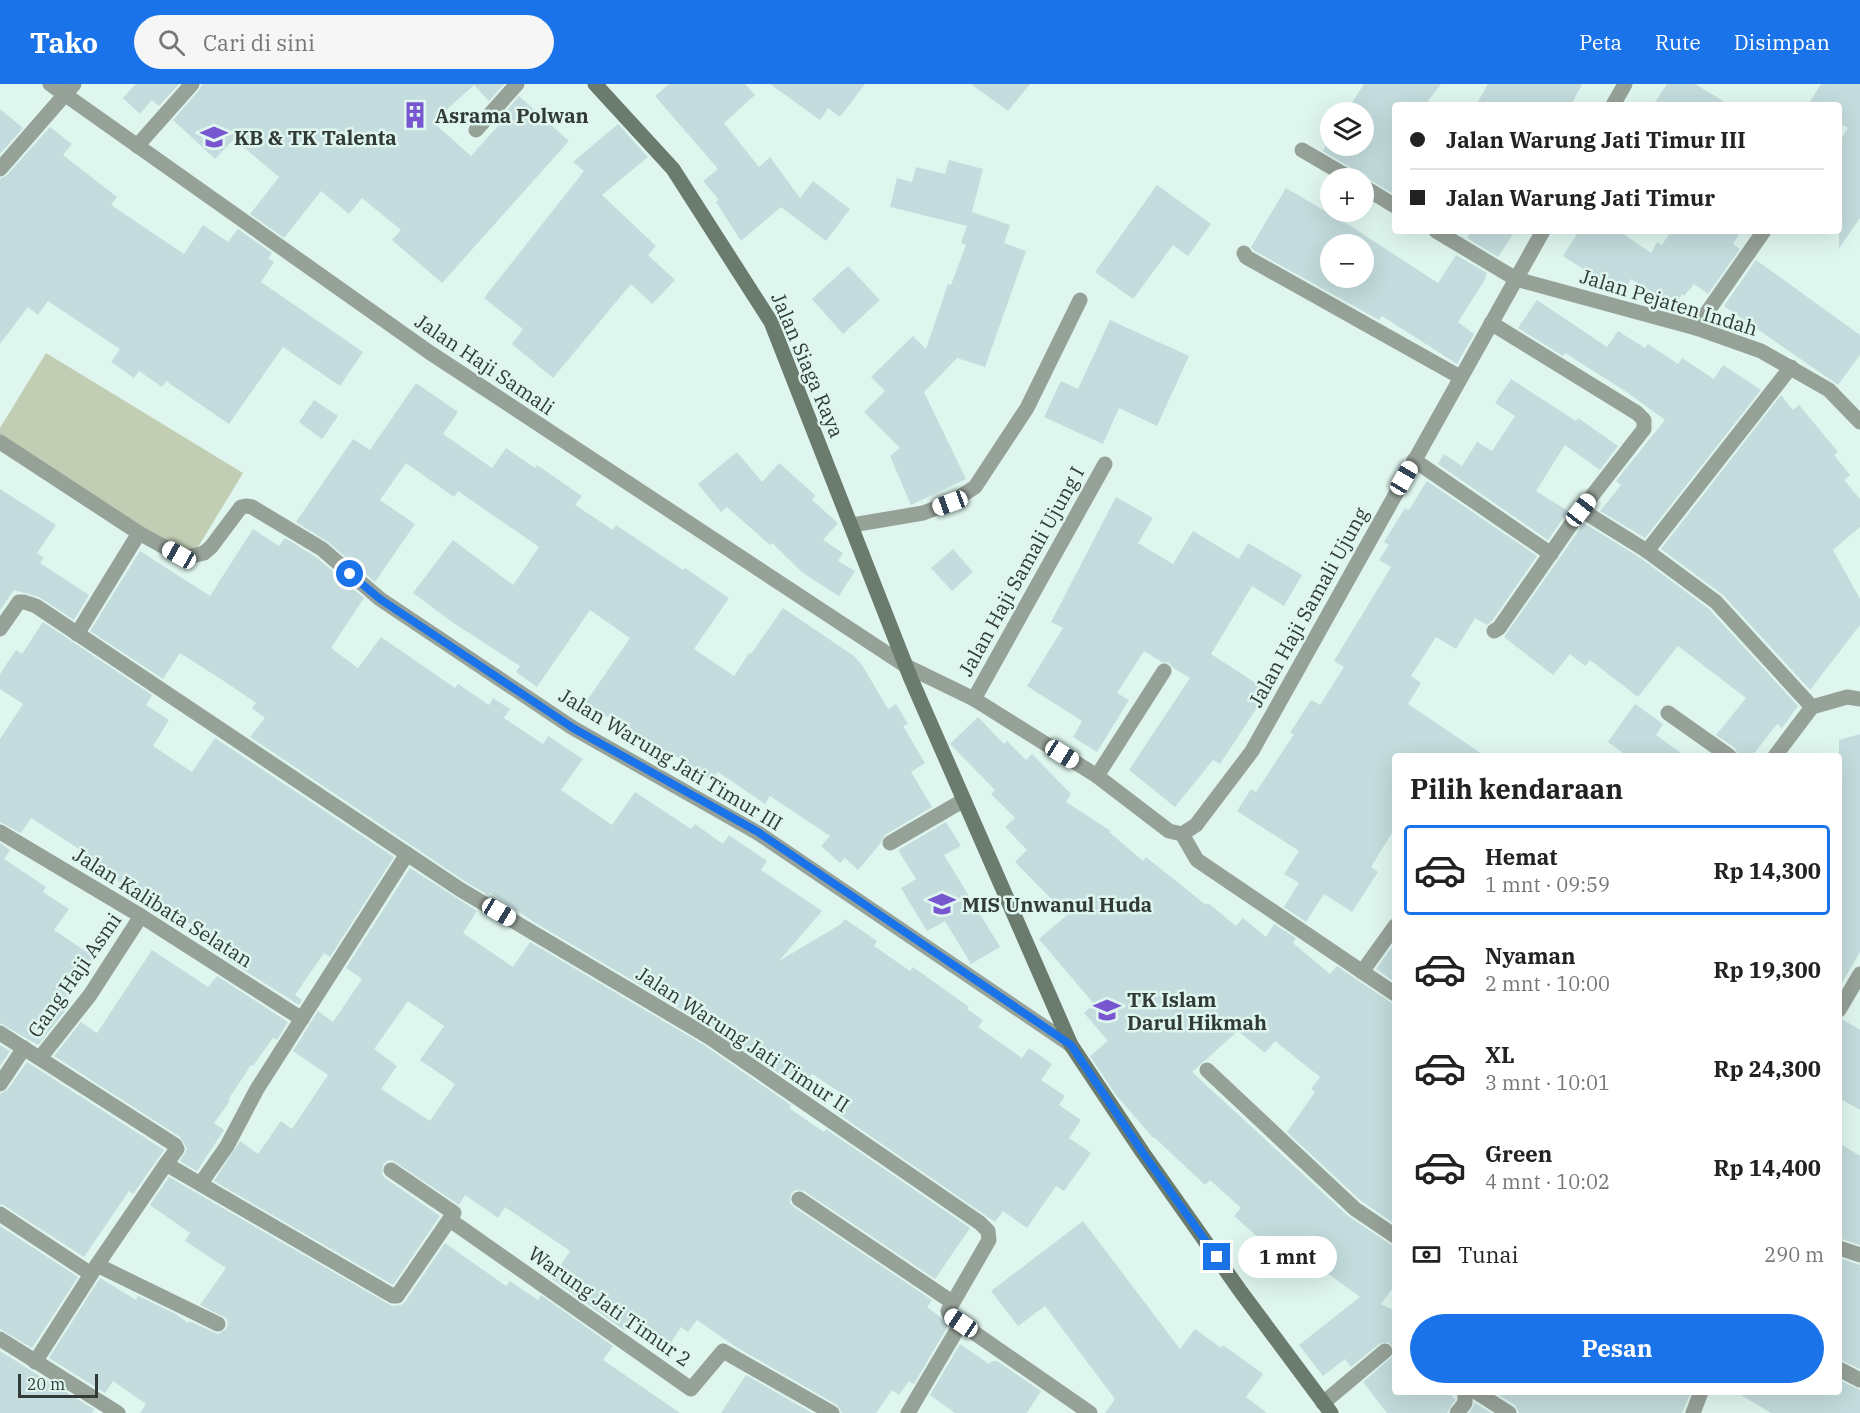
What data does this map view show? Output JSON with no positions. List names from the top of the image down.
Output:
{
  "streets": {
    "main road": ["Jalan Siaga Raya"],
    "street": [
      "Jalan Pejaten Indah",
      "Jalan Haji Samali",
      "Jalan Haji Samali Ujung I",
      "Jalan Haji Samali Ujung",
      "Jalan Warung Jati Timur III",
      "Jalan Kalibata Selatan",
      "Gang Haji Asmi",
      "Jalan Warung Jati Timur II",
      "Warung Jati Timur 2"
    ]
  },
  "crossings": [
    ["Jalan Pejaten Indah", "Jalan Haji Samali Ujung"],
    ["Jalan Haji Samali", "Jalan Siaga Raya"],
    ["Jalan Haji Samali", "Jalan Haji Samali Ujung I"],
    ["Jalan Haji Samali", "Jalan Haji Samali Ujung"],
    ["Jalan Siaga Raya", "Jalan Warung Jati Timur III"],
    ["Jalan Kalibata Selatan", "Gang Haji Asmi"]
  ],
  "places": {
    "building": ["Asrama Polwan"],
    "school or university": ["KB & TK Talenta", "MIS Unwanul Huda", "TK Islam Darul Hikmah"]
  },
  "scale_bar": "20 m",
  "page": {
    "header": "Tako",
    "search": "Cari di sini",
    "nav": ["Peta", "Rute", "Disimpan"],
    "map_buttons": ["+", "−"],
    "banner": ["Jalan Warung Jati Timur III", "Jalan Warung Jati Timur"],
    "heading": "Pilih kendaraan",
    "list": [
      {
        "name": "Hemat",
        "note": "1 mnt · 09:59",
        "value": "Rp 14,300"
      },
      {
        "name": "Nyaman",
        "note": "2 mnt · 10:00",
        "value": "Rp 19,300"
      },
      {
        "name": "XL",
        "note": "3 mnt · 10:01",
        "value": "Rp 24,300"
      },
      {
        "name": "Green",
        "note": "4 mnt · 10:02",
        "value": "Rp 14,400"
      }
    ],
    "pay": ["Tunai", "290 m"],
    "bubble": "1 mnt",
    "buttons": "Pesan",
    "scale": "20 m"
  }
}
